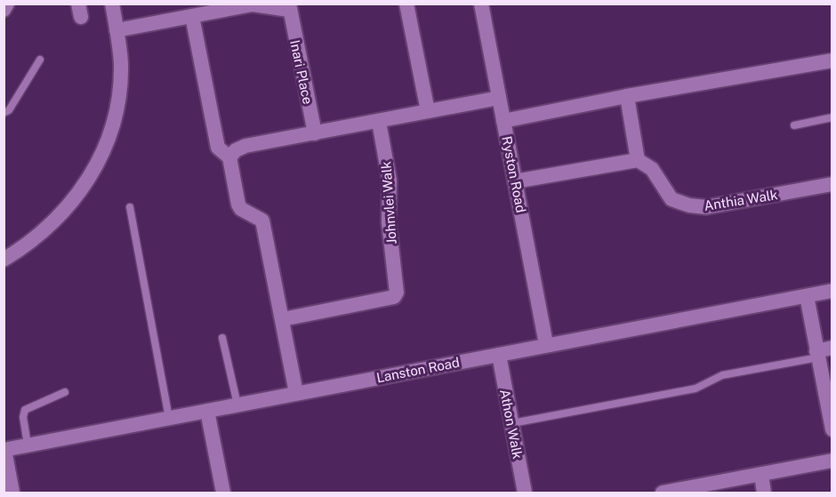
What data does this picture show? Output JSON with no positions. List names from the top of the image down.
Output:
{
  "streets": {
    "street": [
      "Inari Place",
      "Ryston Road",
      "Anthia Walk",
      "Johnvlei Walk",
      "Lanston Road",
      "Athon Walk"
    ]
  },
  "crossings": [
    ["Ryston Road", "Lanston Road"],
    ["Lanston Road", "Athon Walk"]
  ]
}
